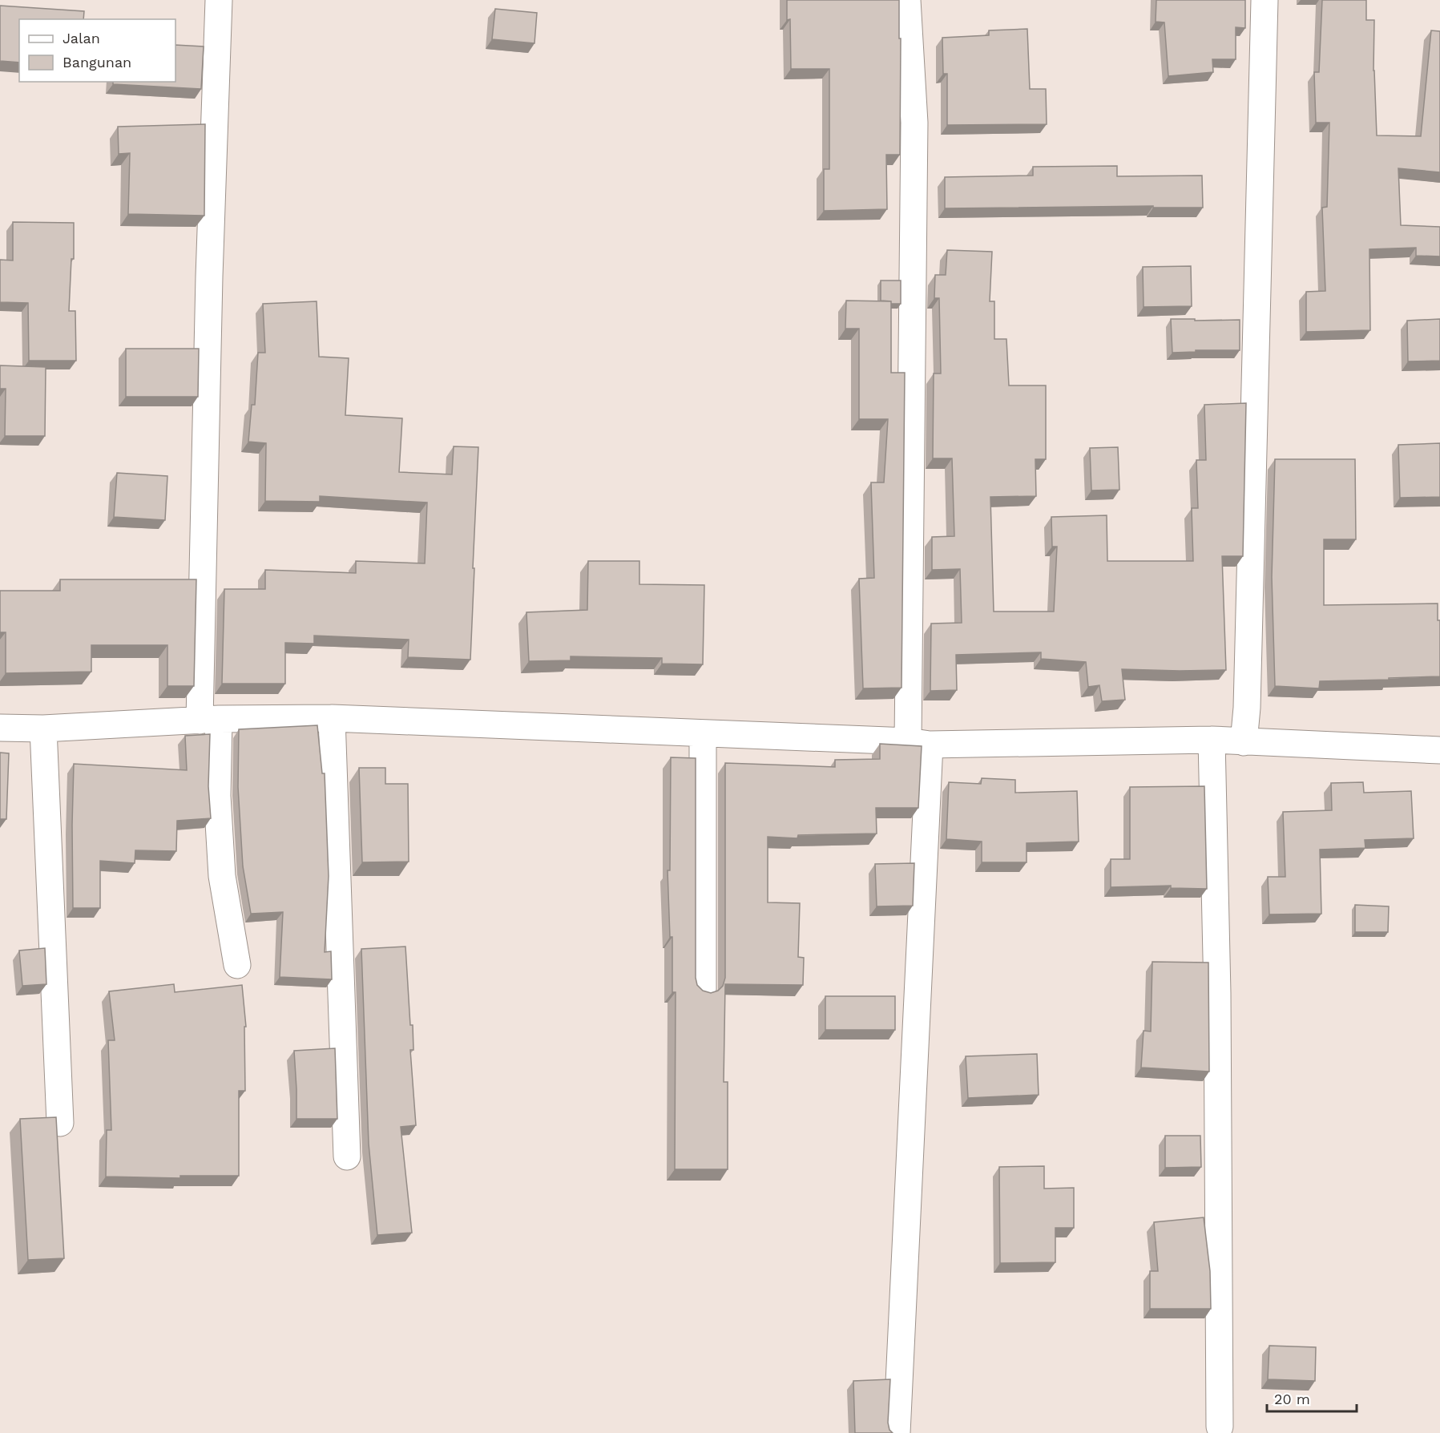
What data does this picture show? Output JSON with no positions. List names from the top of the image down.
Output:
{
  "legend": ["Jalan", "Bangunan"],
  "scale_bar": "20 m"
}
